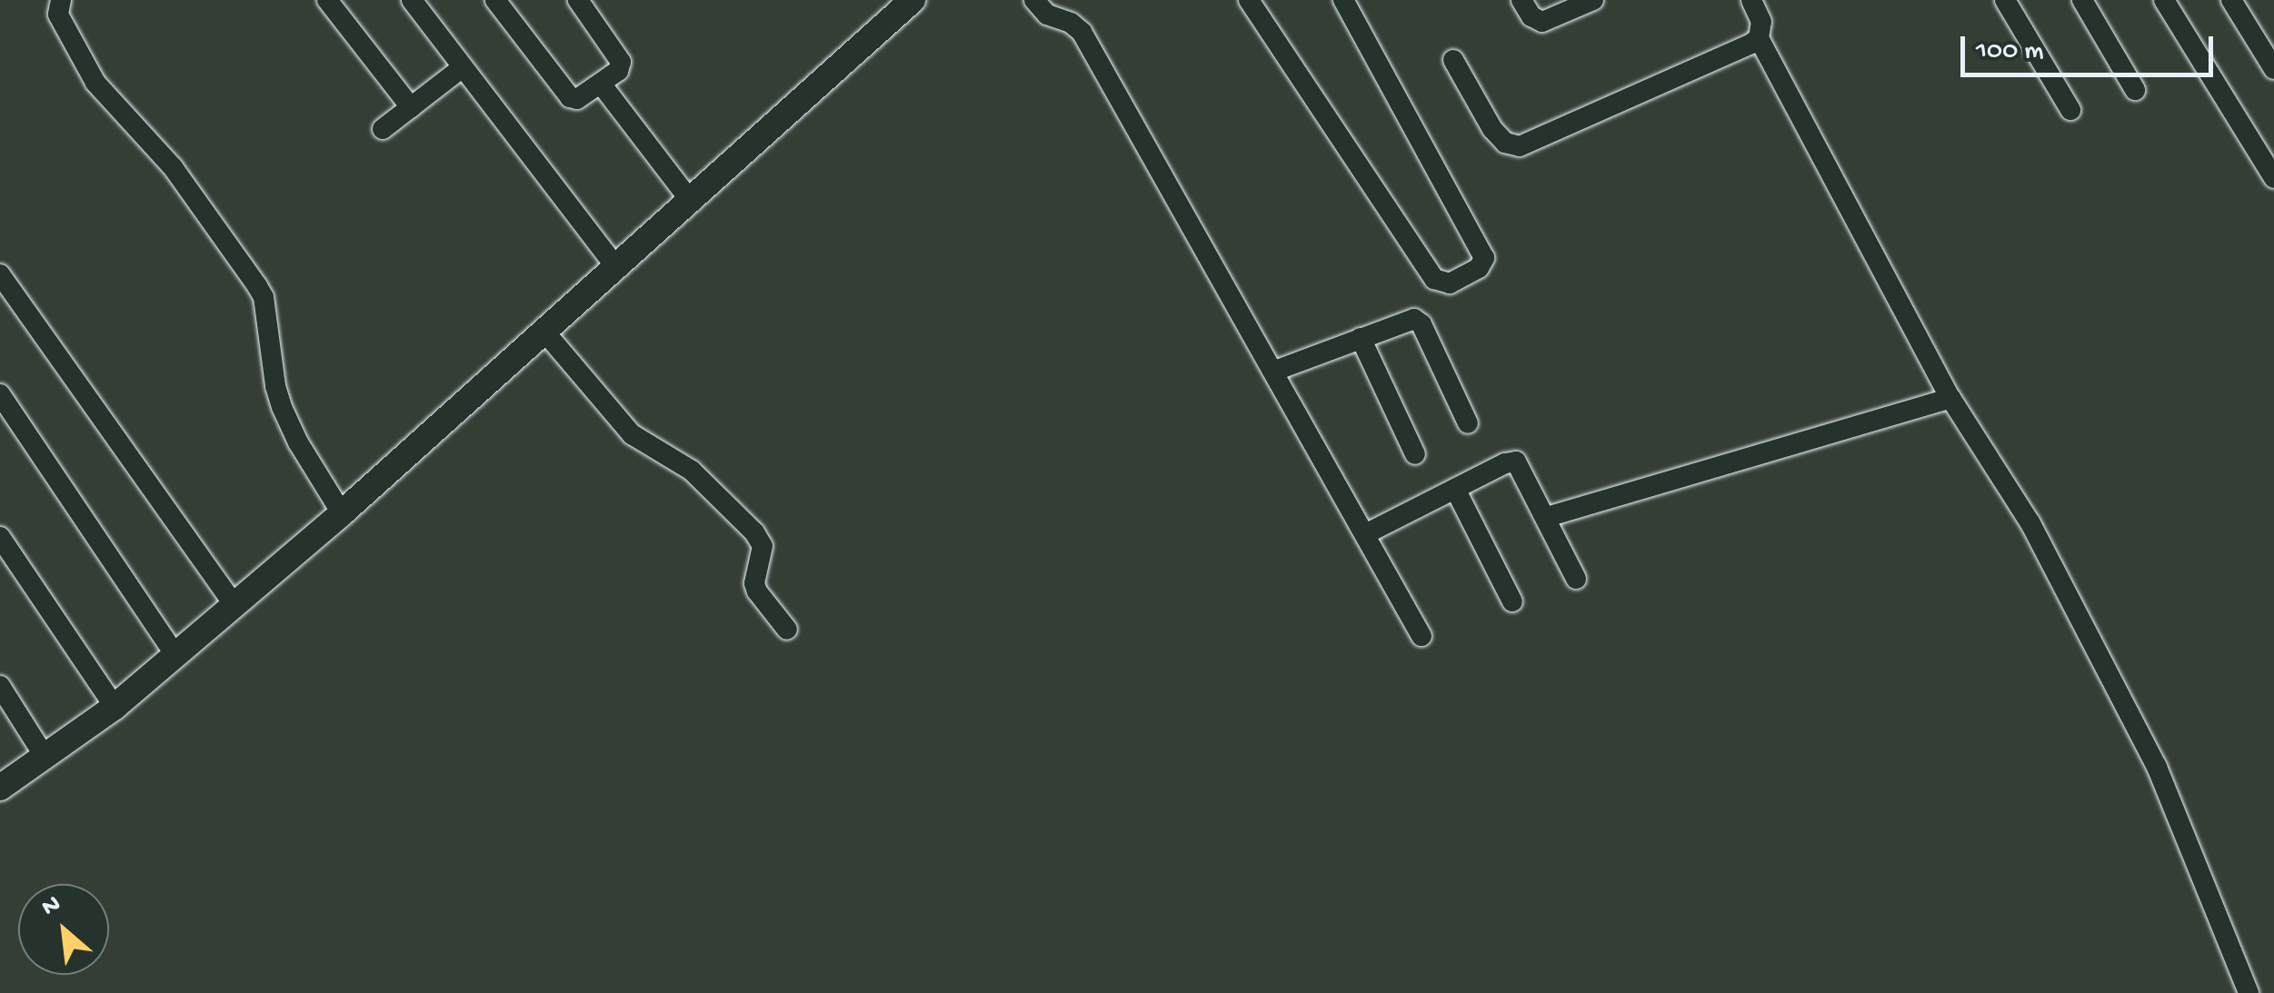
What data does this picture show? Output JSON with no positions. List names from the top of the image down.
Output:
{
  "scale_bar": "100 m",
  "north": "top left"
}
